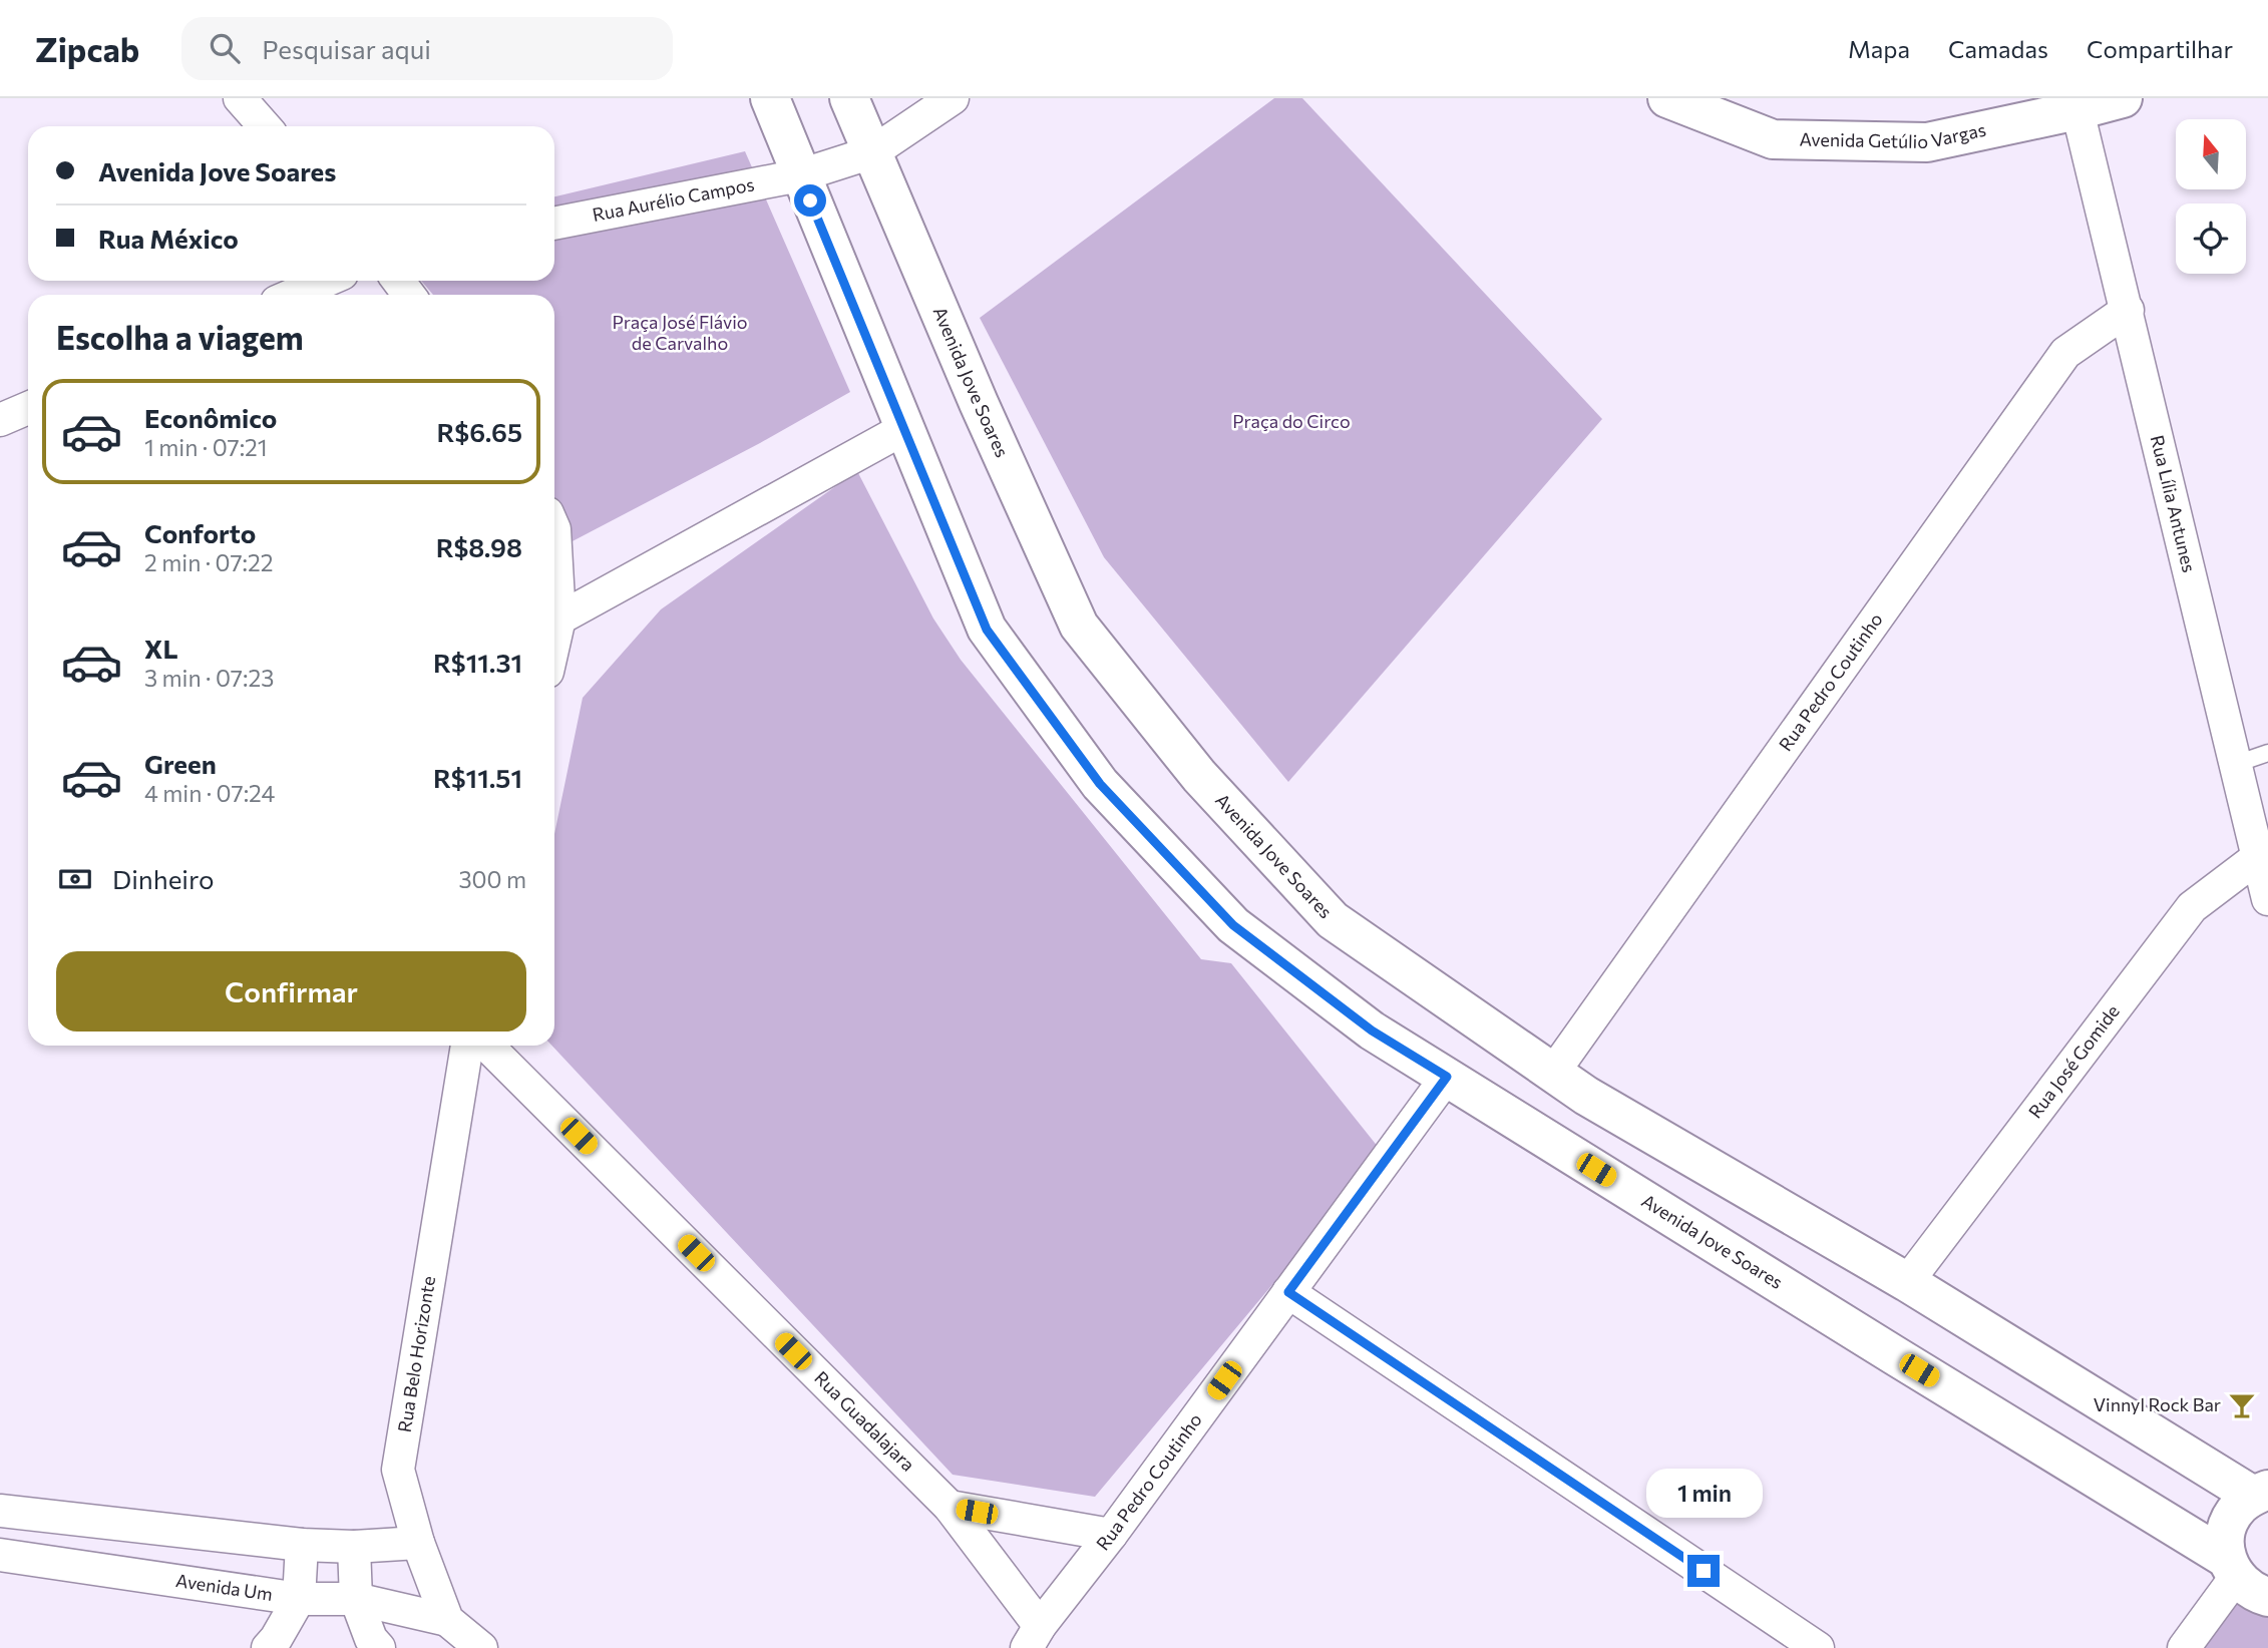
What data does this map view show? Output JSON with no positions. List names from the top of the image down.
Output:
{
  "streets": {
    "main road": ["Avenida Getúlio Vargas", "Avenida Jove Soares"],
    "street": [
      "Rua Aurélio Campos",
      "Rua Lília Antunes",
      "Rua Pedro Coutinho",
      "Rua José Gomide",
      "Rua Belo Horizonte",
      "Rua Guadalajara",
      "Avenida Um"
    ]
  },
  "crossings": [
    ["Avenida Getúlio Vargas", "Rua Lília Antunes"],
    ["Rua Aurélio Campos", "Avenida Jove Soares"],
    ["Avenida Jove Soares", "Rua Pedro Coutinho"],
    ["Avenida Jove Soares", "Rua José Gomide"],
    ["Rua Lília Antunes", "Rua Pedro Coutinho"],
    ["Rua Lília Antunes", "Rua José Gomide"],
    ["Rua Pedro Coutinho", "Rua Guadalajara"],
    ["Rua Belo Horizonte", "Avenida Um"]
  ],
  "parks": ["Praça José Flávio de Carvalho", "Praça do Circo"],
  "places": {
    "bar": ["Vinnyl Rock Bar"]
  },
  "north": "top",
  "page": {
    "header": "Zipcab",
    "search": "Pesquisar aqui",
    "nav": ["Mapa", "Camadas", "Compartilhar"],
    "banner": ["Avenida Jove Soares", "Rua México"],
    "heading": "Escolha a viagem",
    "list": [
      {
        "name": "Econômico",
        "note": "1 min · 07:21",
        "value": "R$6.65"
      },
      {
        "name": "Conforto",
        "note": "2 min · 07:22",
        "value": "R$8.98"
      },
      {
        "name": "XL",
        "note": "3 min · 07:23",
        "value": "R$11.31"
      },
      {
        "name": "Green",
        "note": "4 min · 07:24",
        "value": "R$11.51"
      }
    ],
    "pay": ["Dinheiro", "300 m"],
    "buttons": "Confirmar",
    "bubble": "1 min"
  }
}
